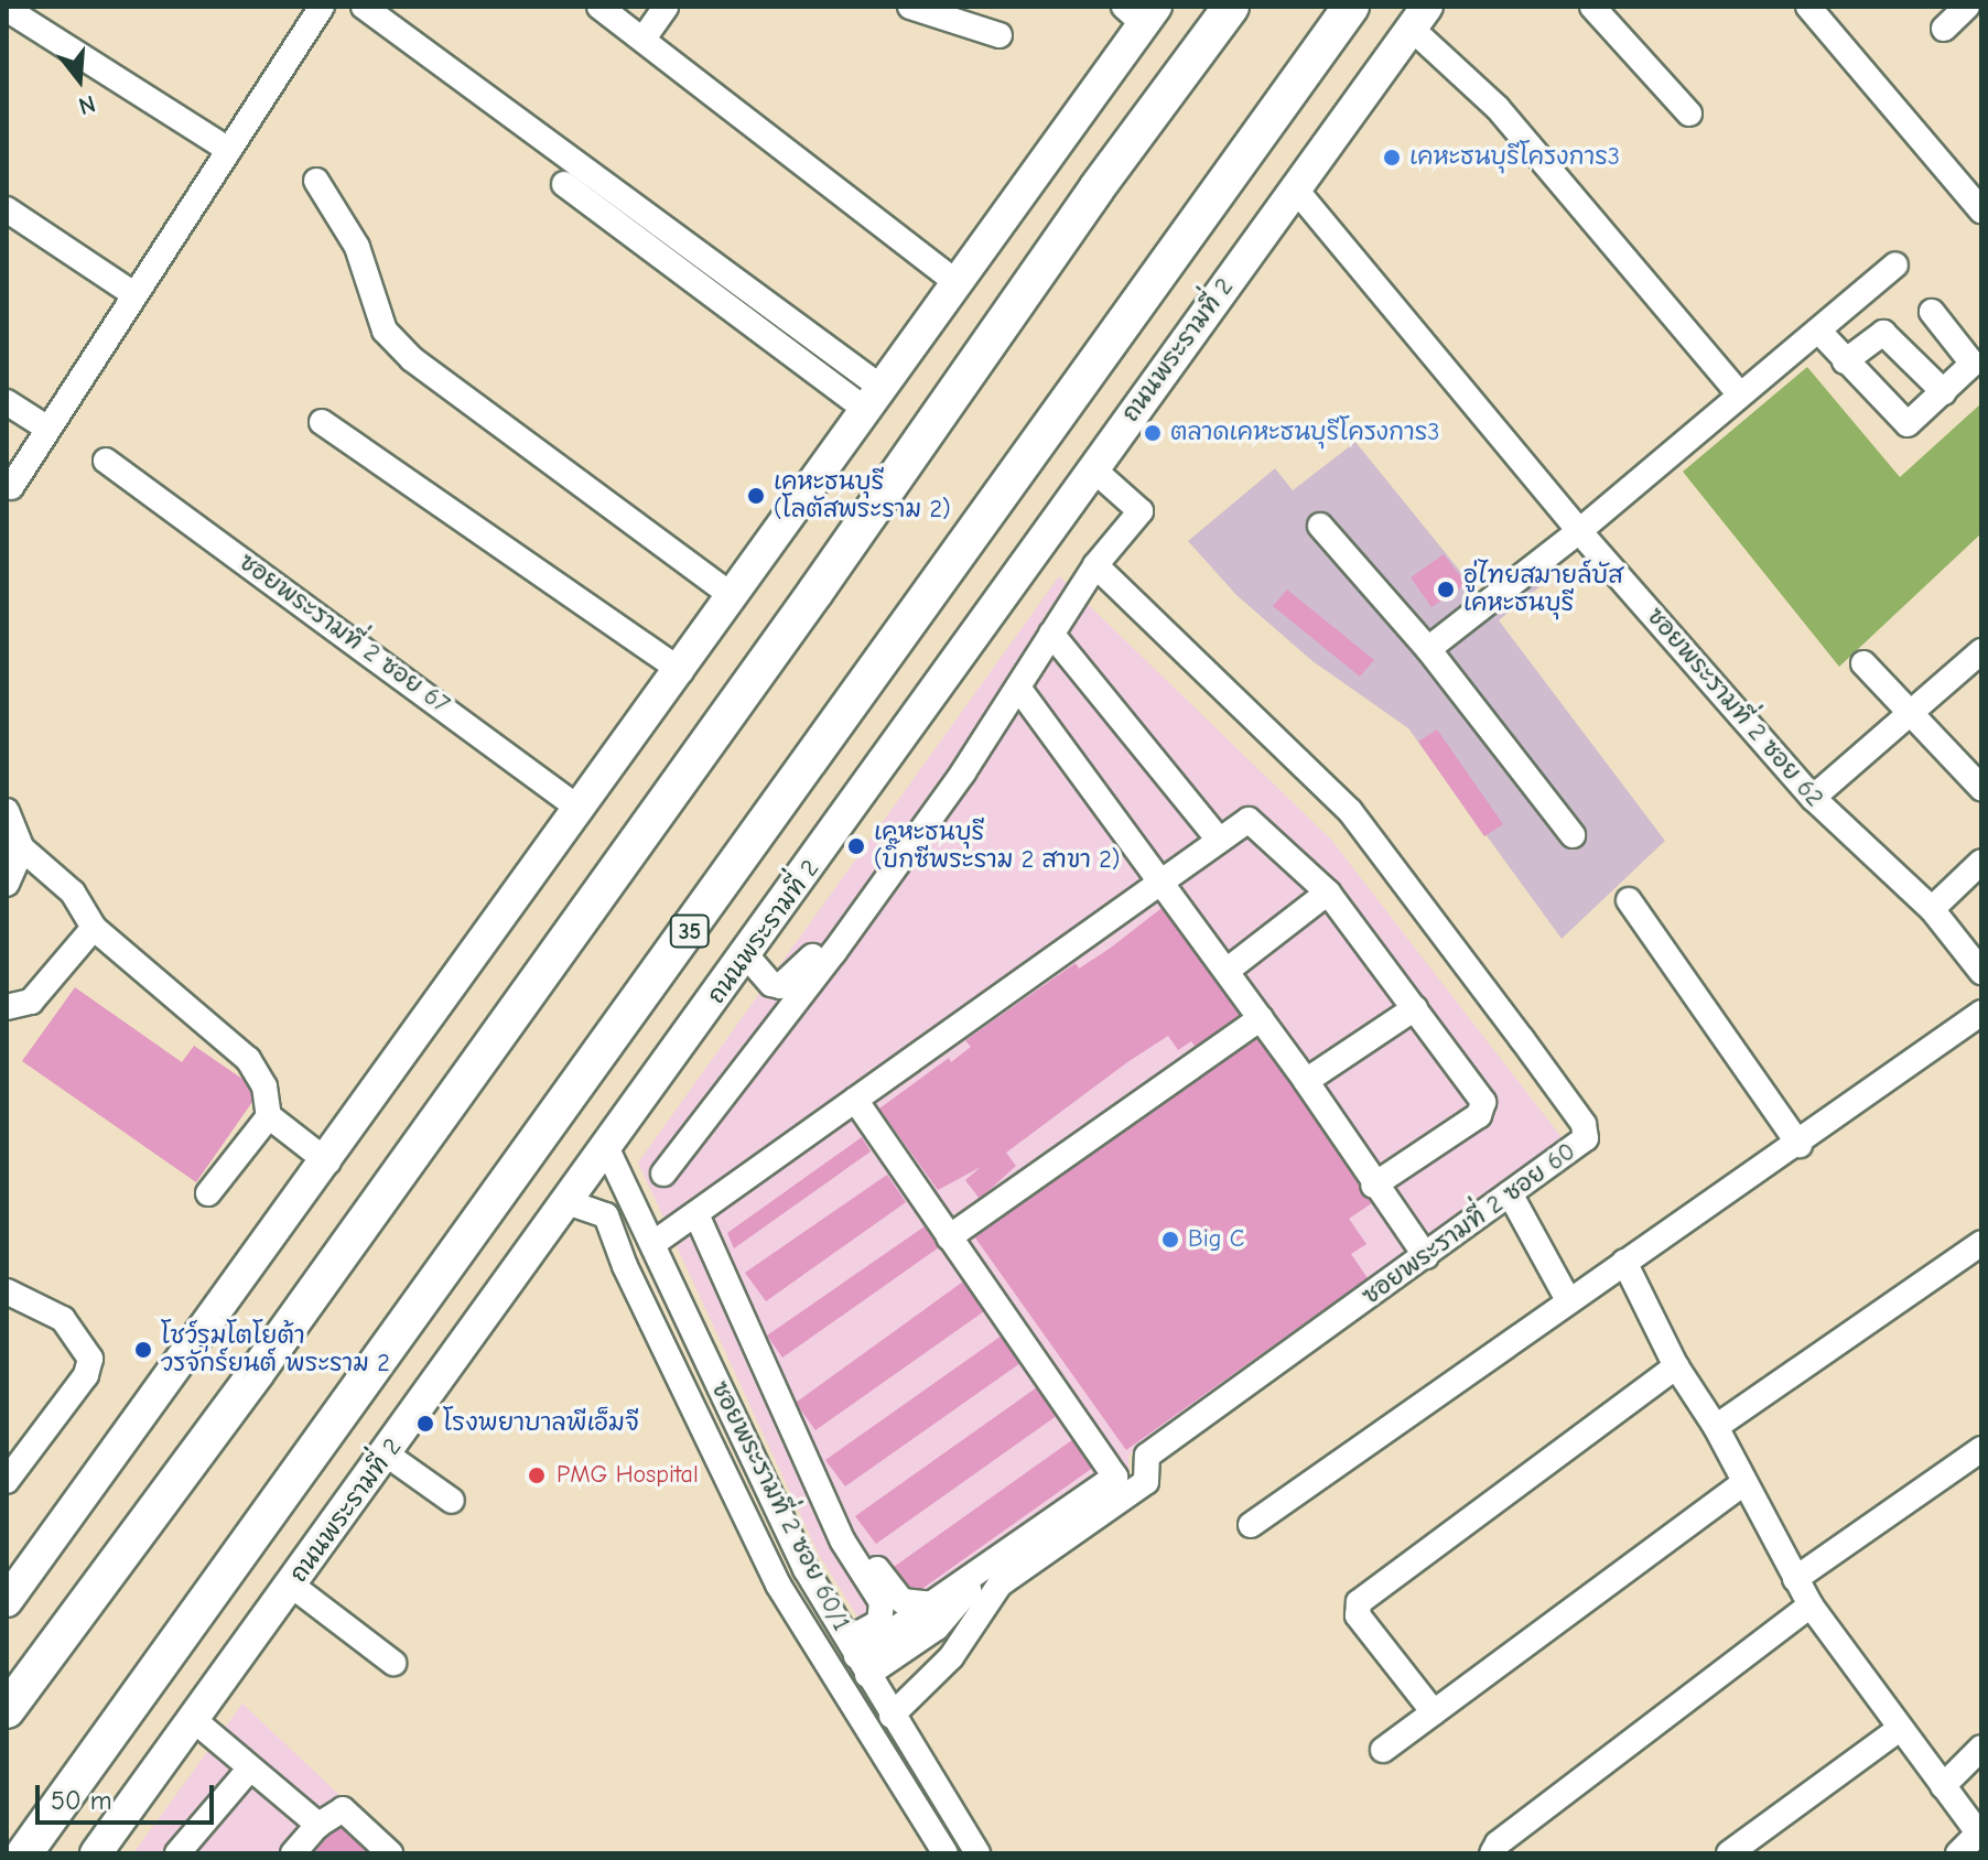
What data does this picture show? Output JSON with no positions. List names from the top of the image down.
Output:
{
  "streets": {
    "highway": ["35"],
    "main road": ["ถนนพระรามที่ 2"],
    "street": [
      "ซอยพระรามที่ 2 ซอย 67",
      "ซอยพระรามที่ 2 ซอย 62",
      "ซอยพระรามที่ 2 ซอย 60",
      "ซอยพระรามที่ 2 ซอย 60/1"
    ]
  },
  "crossings": [
    ["ถนนพระรามที่ 2", "ซอยพระรามที่ 2 ซอย 62"],
    ["ถนนพระรามที่ 2", "ซอยพระรามที่ 2 ซอย 60/1"],
    ["ซอยพระรามที่ 2 ซอย 60", "ซอยพระรามที่ 2 ซอย 60/1"]
  ],
  "places": [
    "เคหะธนบุรีโครงการ3",
    "ตลาดเคหะธนบุรีโครงการ3",
    "เคหะธนบุรี (โลตัสพระราม 2)",
    "อู่ไทยสมายล์บัส เคหะธนบุรี",
    "เคหะธนบุรี (บิ๊กซีพระราม 2 สาขา 2)",
    "Big C",
    "โชว์รูมโตโยต้า วรจักร์ยนต์ พระราม 2",
    "โรงพยาบาลพีเอ็มจี",
    "PMG Hospital"
  ],
  "scale_bar": "50 m",
  "north": "bottom"
}
